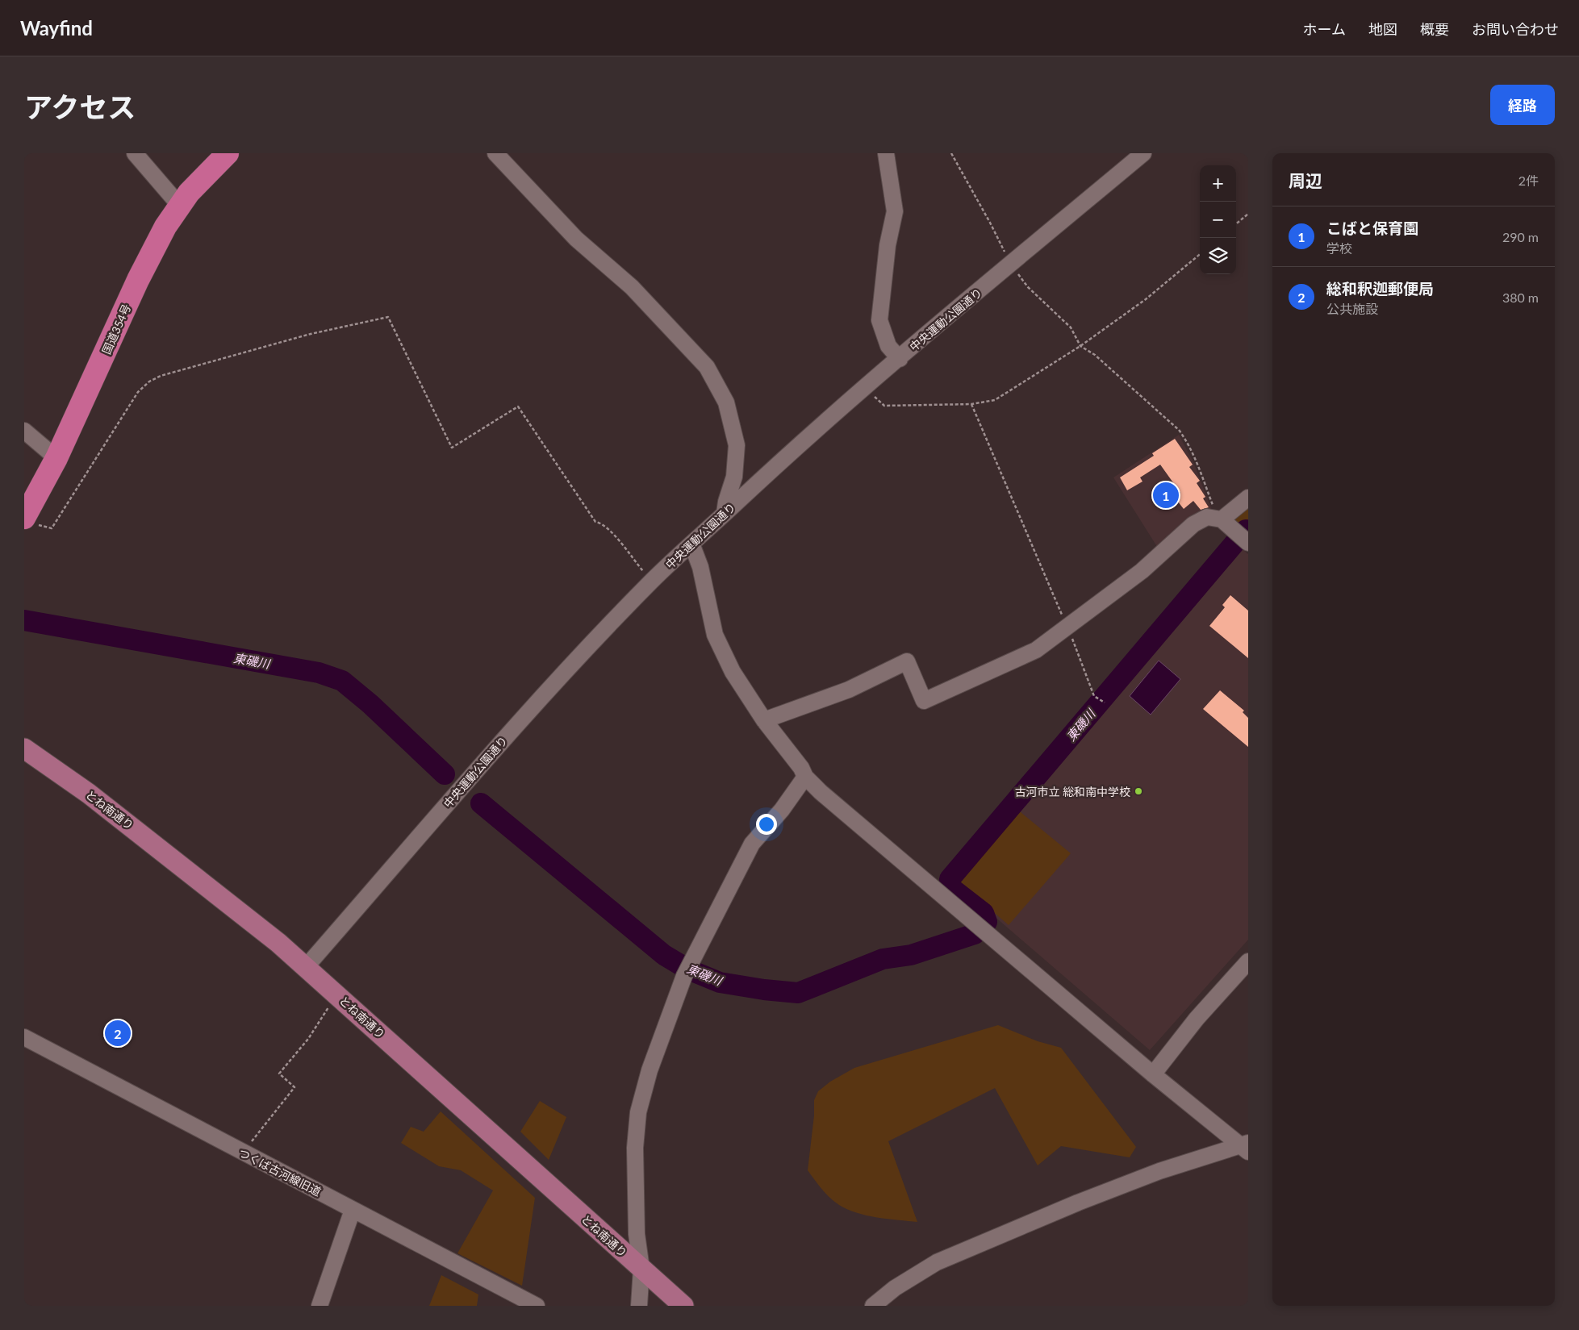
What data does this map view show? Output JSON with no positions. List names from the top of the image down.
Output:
{
  "streets": {
    "highway": ["国道354号"],
    "main road": ["とね南通り"],
    "street": ["中央運動公園通り", "つくば古河線旧道"]
  },
  "crossings": [
    ["中央運動公園通り", "とね南通り"]
  ],
  "water": ["東磯川"],
  "places": ["古河市立 総和南中学校"],
  "page": {
    "header": "Wayfind",
    "nav": [
      "ホーム",
      "地図",
      "概要",
      "お問い合わせ"
    ],
    "title": "アクセス",
    "buttons": "経路",
    "heading": ["周辺", "2件"],
    "map_buttons": ["+", "−"],
    "list": [
      {
        "mark": "1",
        "name": "こばと保育園",
        "note": "学校",
        "value": "290 m"
      },
      {
        "mark": "2",
        "name": "総和釈迦郵便局",
        "note": "公共施設",
        "value": "380 m"
      }
    ],
    "pins": ["1", "2"]
  }
}
